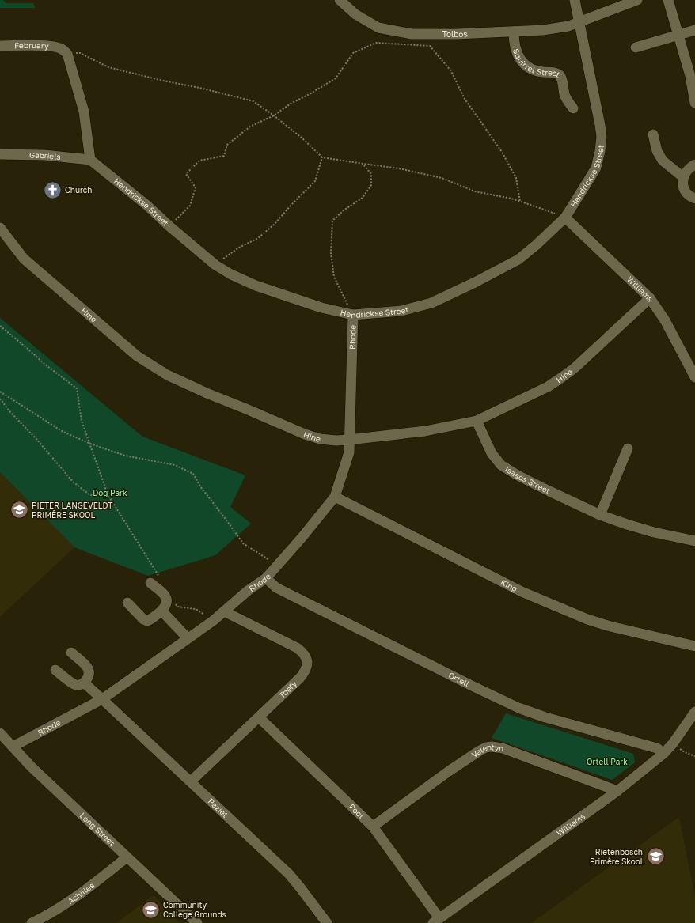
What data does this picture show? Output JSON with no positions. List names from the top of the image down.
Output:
{
  "streets": {
    "street": [
      "Tolbos",
      "February",
      "Squirrel Street",
      "Gabriels",
      "Hendrickse Street",
      "Williams",
      "Hine",
      "Rhode",
      "Isaacs Street",
      "King",
      "Ortell",
      "Toefy",
      "Valentyn",
      "Raziet",
      "Pool",
      "Long Street",
      "Achilles"
    ]
  },
  "crossings": [
    ["Tolbos", "Squirrel Street"],
    ["Tolbos", "Hendrickse Street"],
    ["Gabriels", "Hendrickse Street"],
    ["Hendrickse Street", "Williams"],
    ["Hendrickse Street", "Rhode"],
    ["Williams", "Hine"],
    ["Williams", "Ortell"],
    ["Williams", "Valentyn"],
    ["Williams", "Pool"],
    ["Hine", "Rhode"],
    ["Hine", "Isaacs Street"],
    ["Rhode", "King"],
    ["Rhode", "Ortell"],
    ["Rhode", "Toefy"],
    ["Rhode", "Raziet"],
    ["Rhode", "Long Street"],
    ["Toefy", "Raziet"],
    ["Toefy", "Pool"],
    ["Valentyn", "Pool"],
    ["Long Street", "Achilles"]
  ],
  "parks": ["Dog Park", "Ortell Park"],
  "places": {
    "church": ["Church"],
    "school or university": ["PIETER LANGEVELDT PRIMÊRE SKOOL", "Rietenbosch Primêre Skool", "Community College Grounds"]
  }
}
